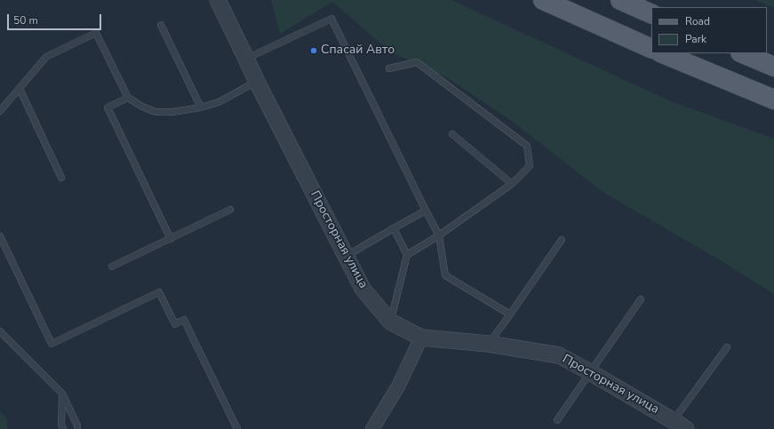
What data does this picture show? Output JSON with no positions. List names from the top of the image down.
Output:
{
  "streets": {
    "street": ["Просторная улица"]
  },
  "places": ["Спасай Авто"],
  "legend": ["Road", "Park"],
  "scale_bar": "50 m"
}
